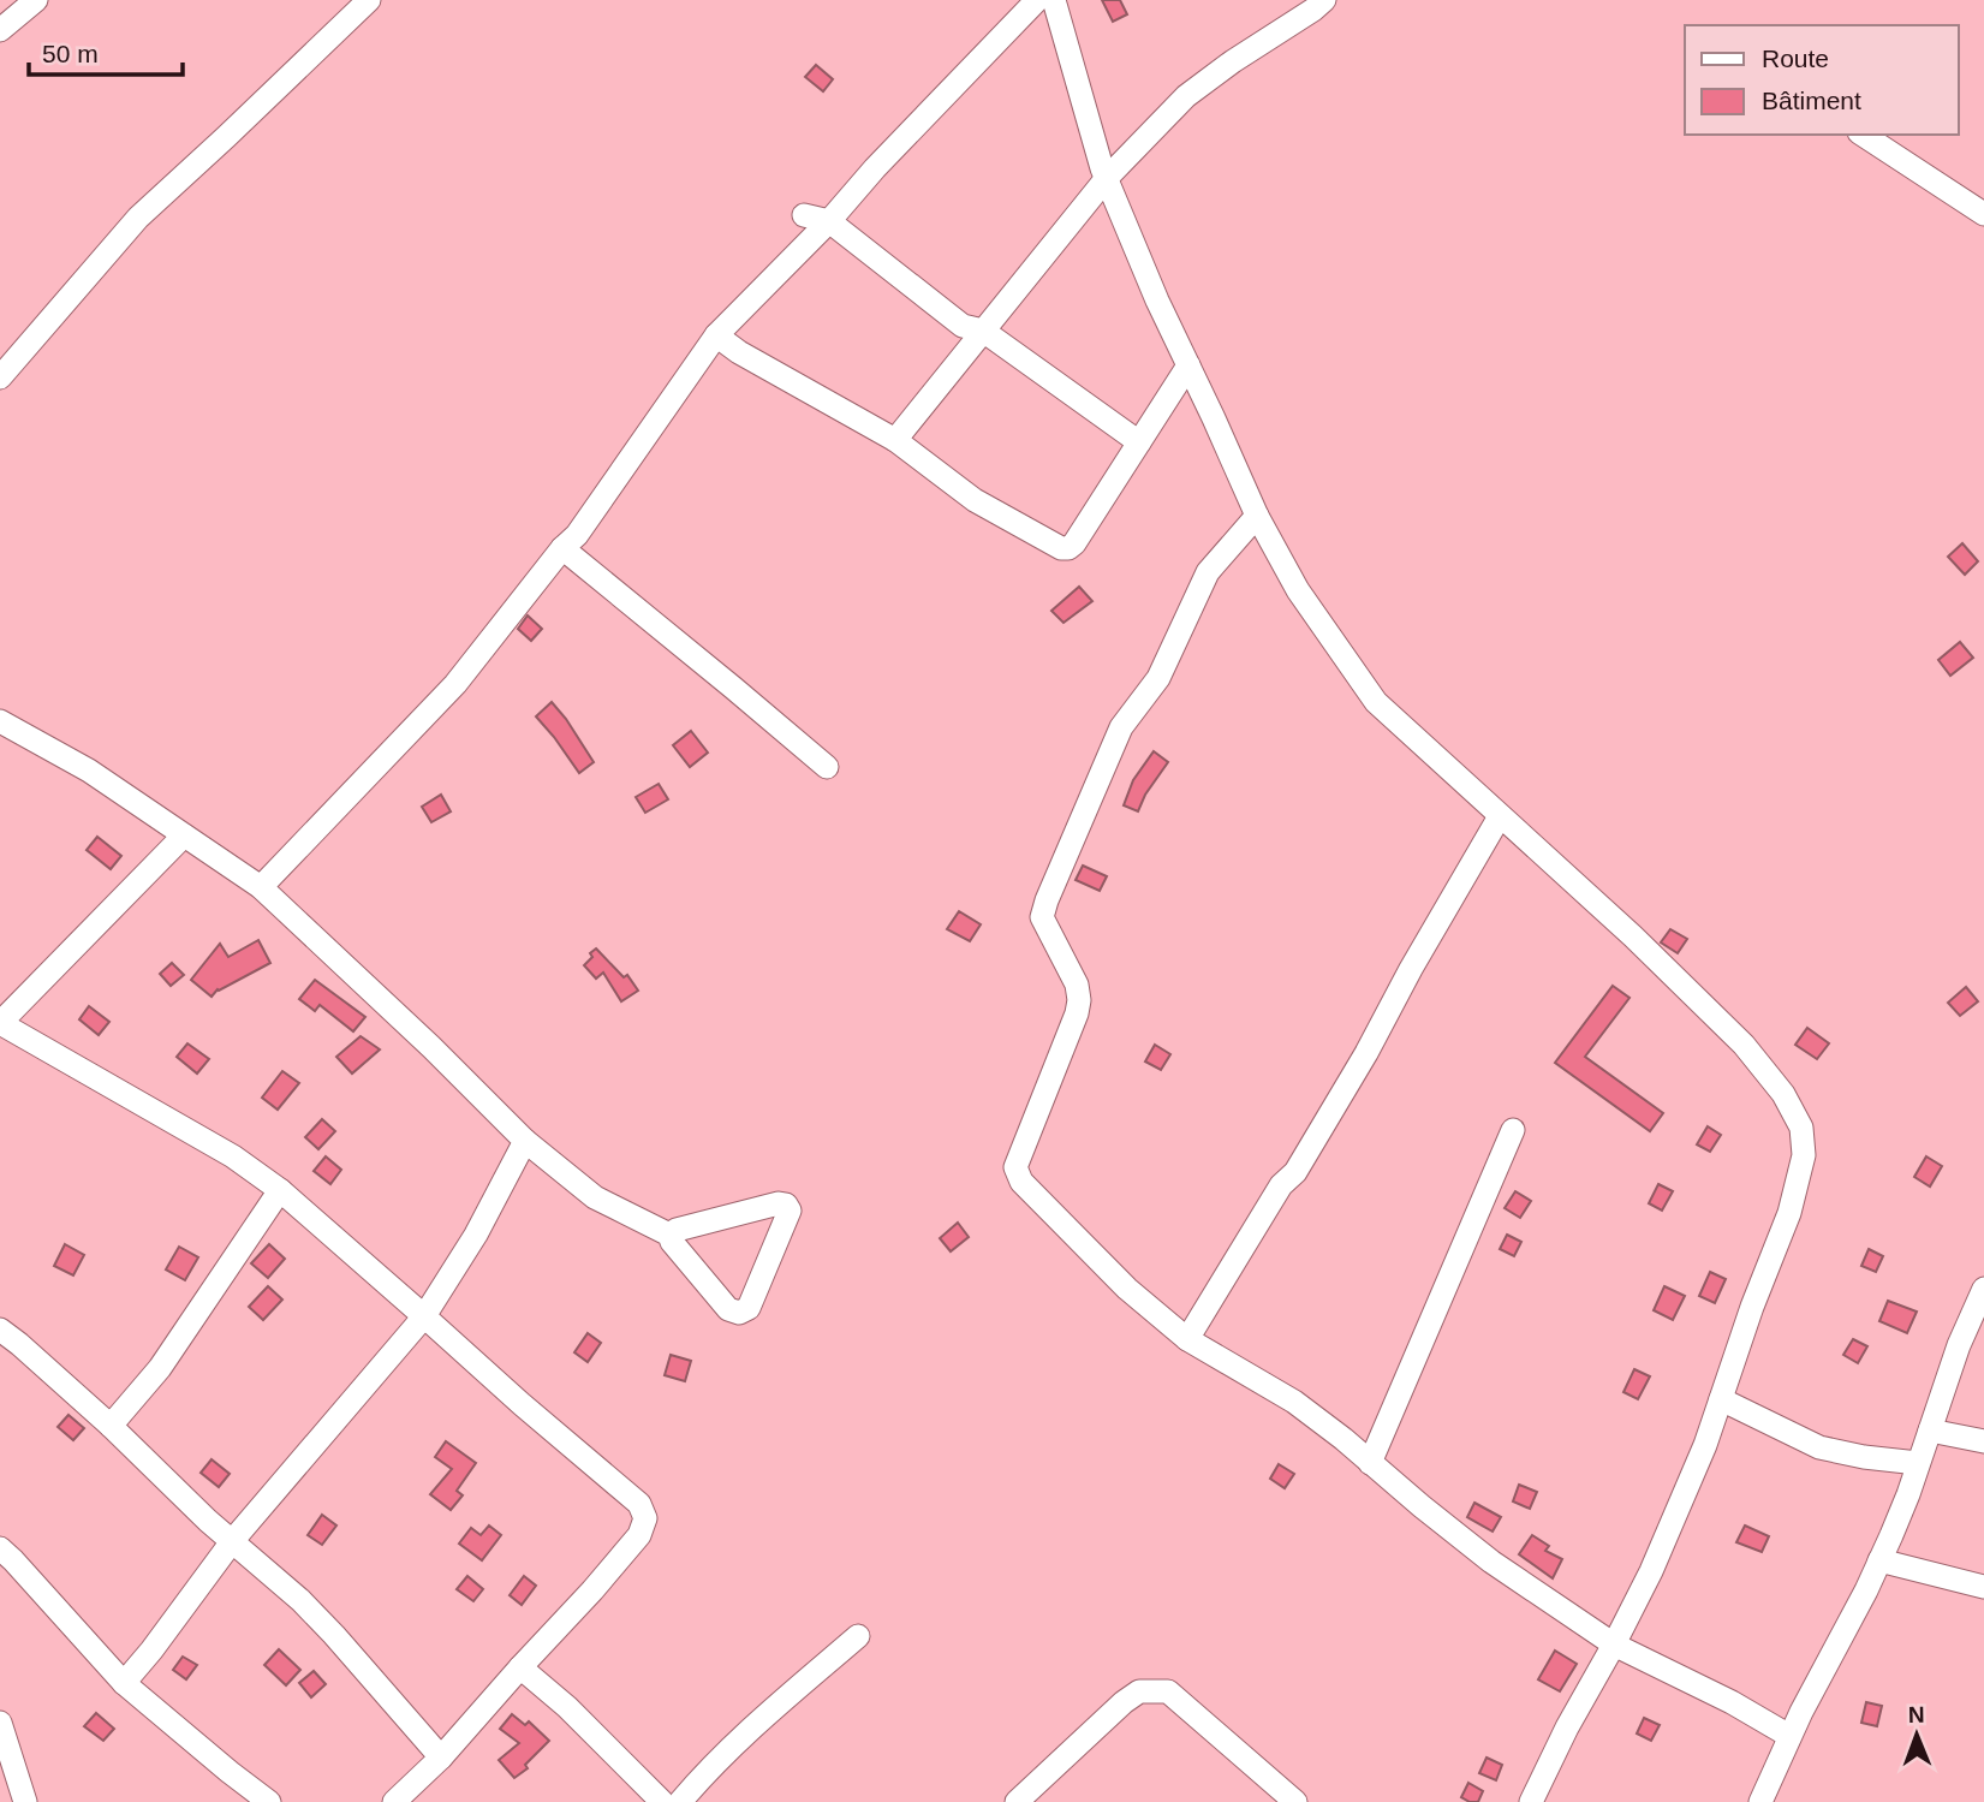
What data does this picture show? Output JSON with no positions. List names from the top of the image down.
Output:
{
  "legend": ["Route", "Bâtiment"],
  "scale_bar": "50 m",
  "north": "top"
}
